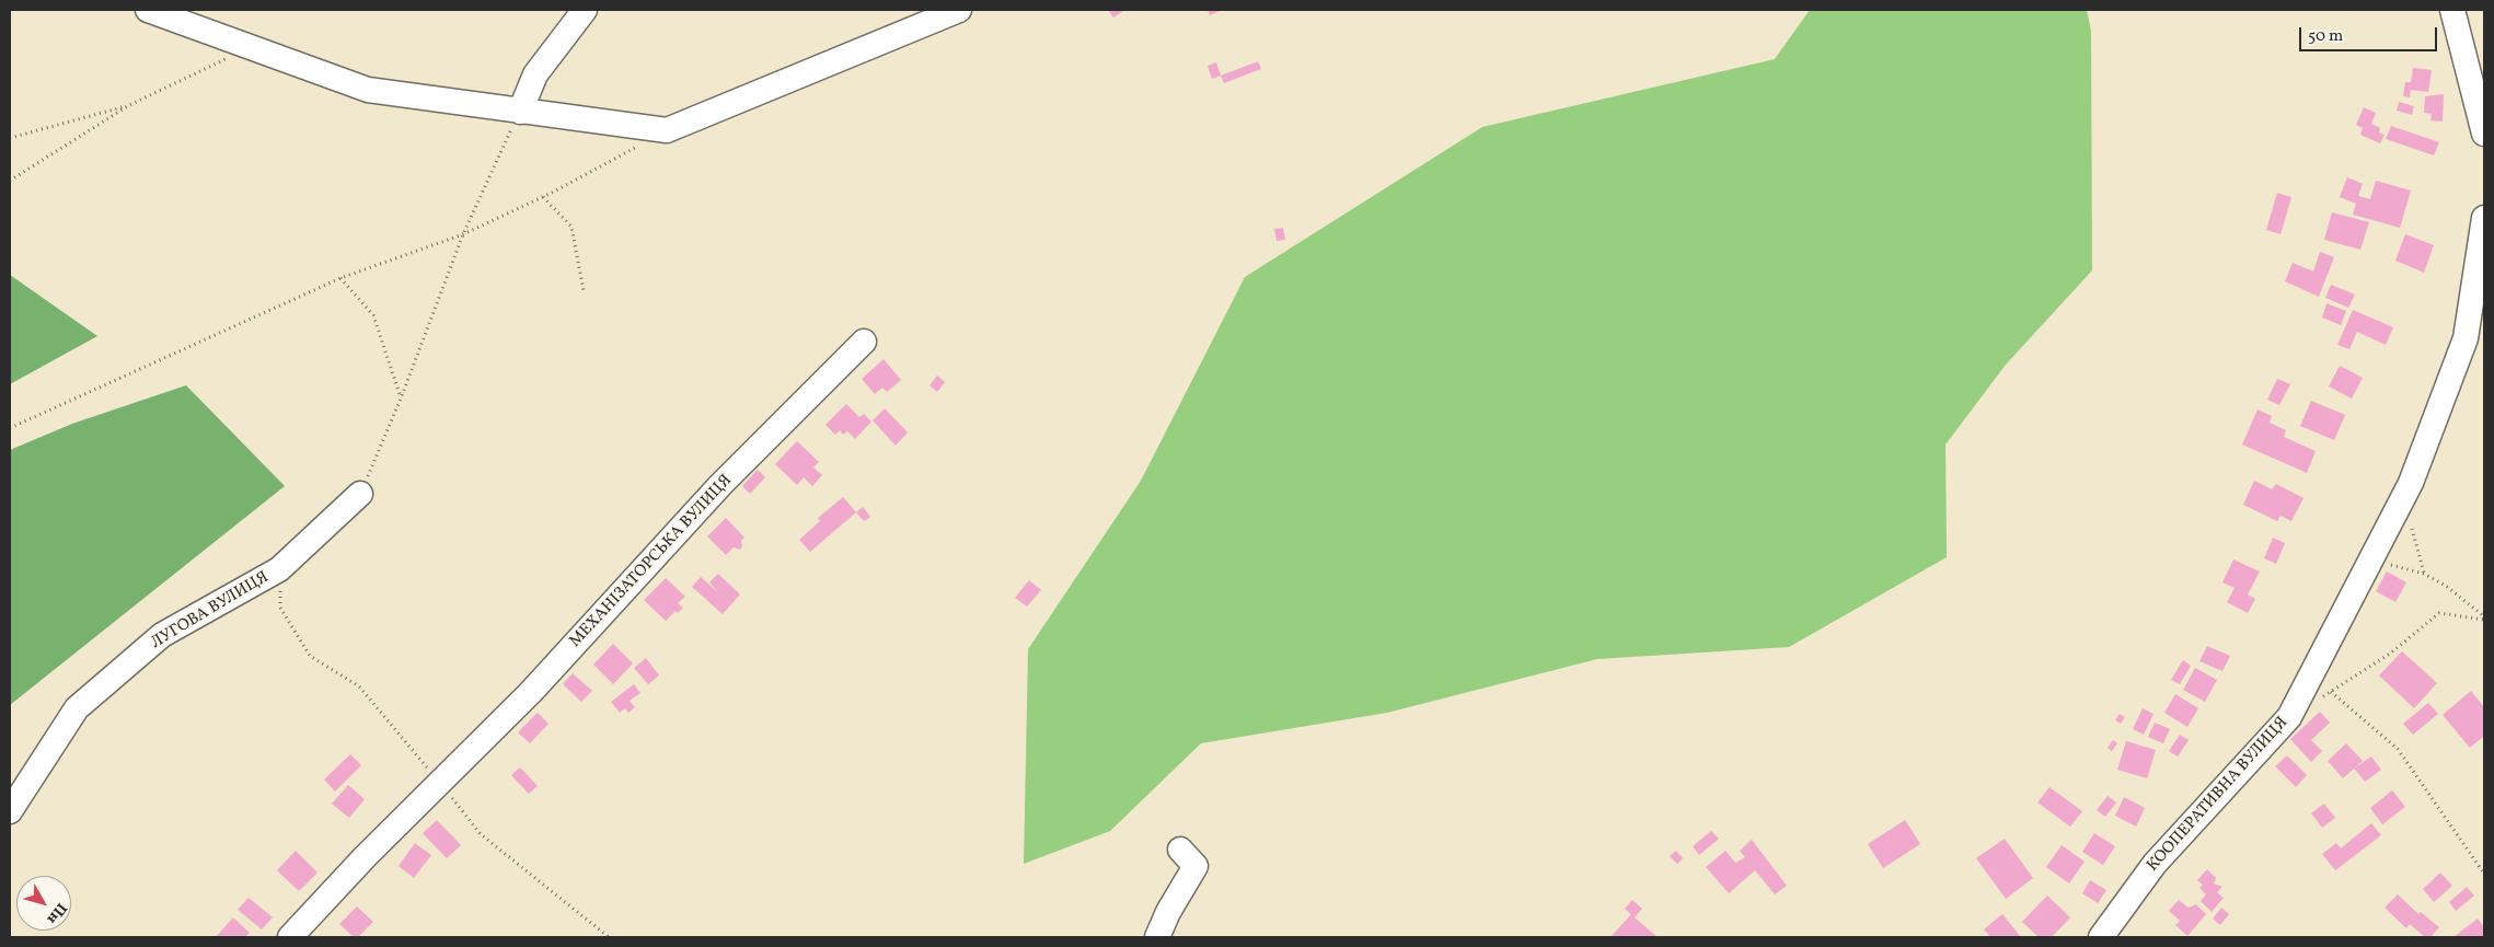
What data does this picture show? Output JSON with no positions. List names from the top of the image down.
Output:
{
  "streets": {
    "street": ["МЕХАНІЗАТОРСЬКА ВУЛИЦЯ", "ЛУГОВА ВУЛИЦЯ", "КООПЕРАТИВНА ВУЛИЦЯ"]
  },
  "scale_bar": "50 m",
  "north": "bottom right"
}
